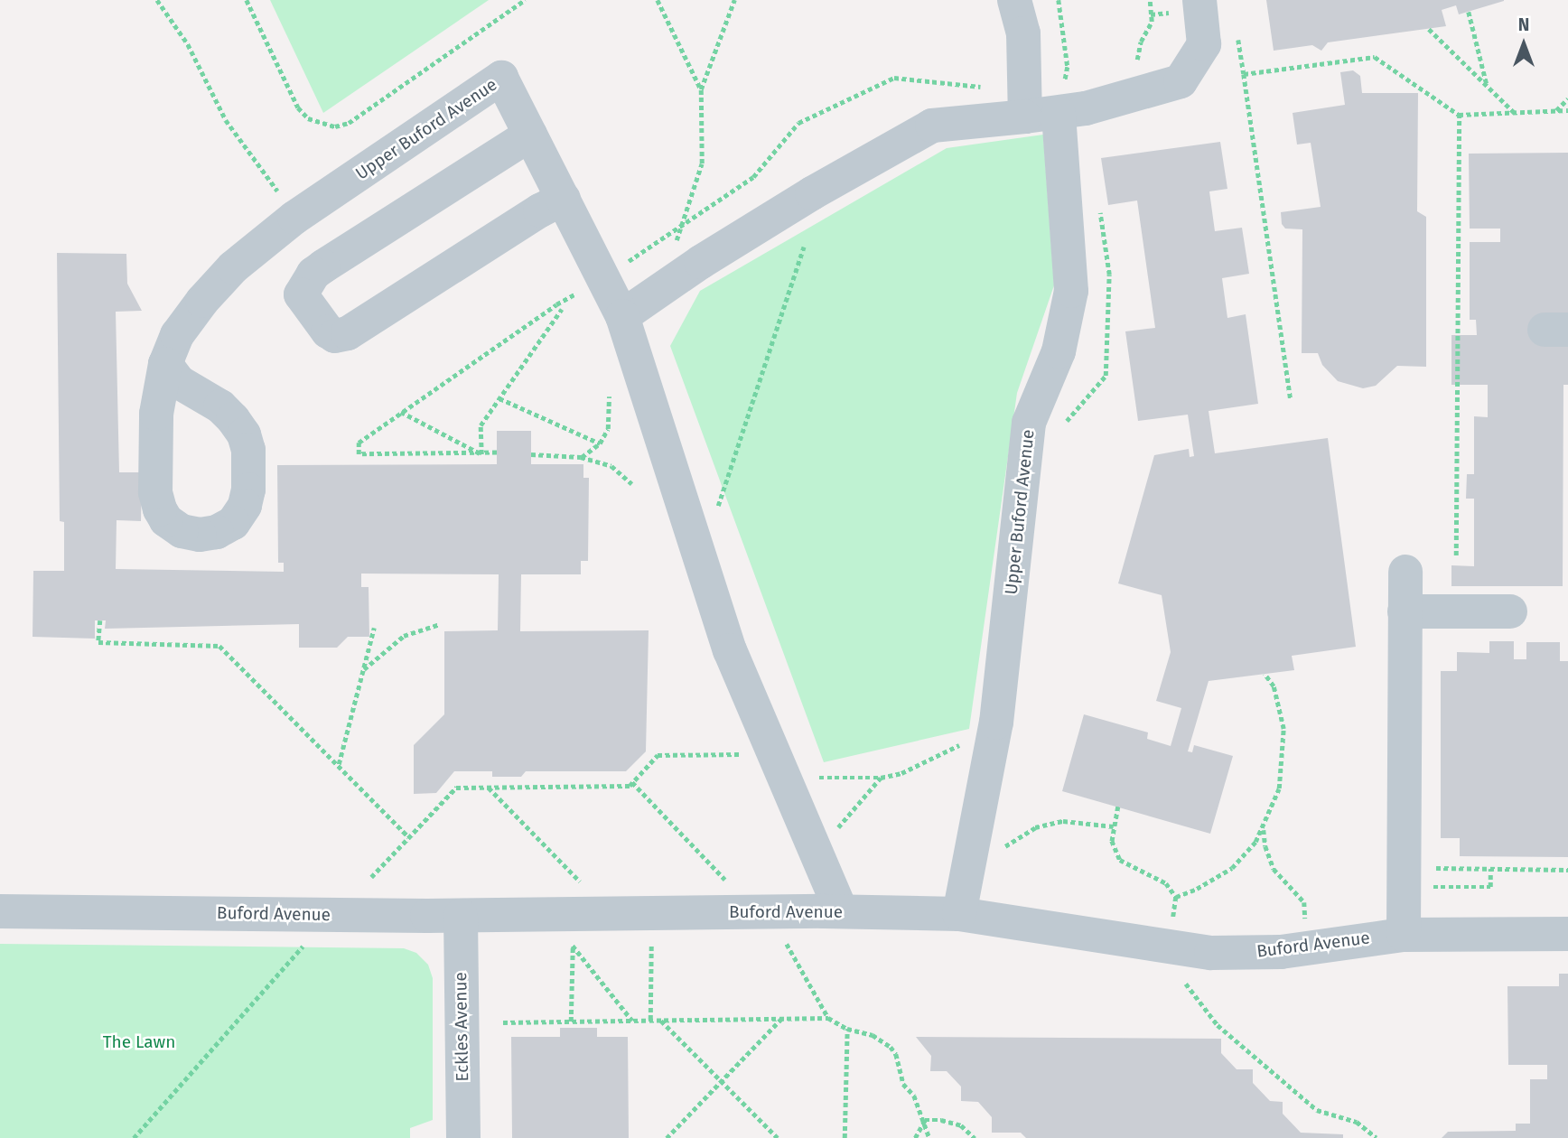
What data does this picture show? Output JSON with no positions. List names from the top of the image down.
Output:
{
  "streets": {
    "street": ["Upper Buford Avenue", "Buford Avenue", "Eckles Avenue"]
  },
  "crossings": [
    ["Upper Buford Avenue", "Buford Avenue"],
    ["Buford Avenue", "Eckles Avenue"]
  ],
  "parks": ["The Lawn"],
  "north": "top"
}
